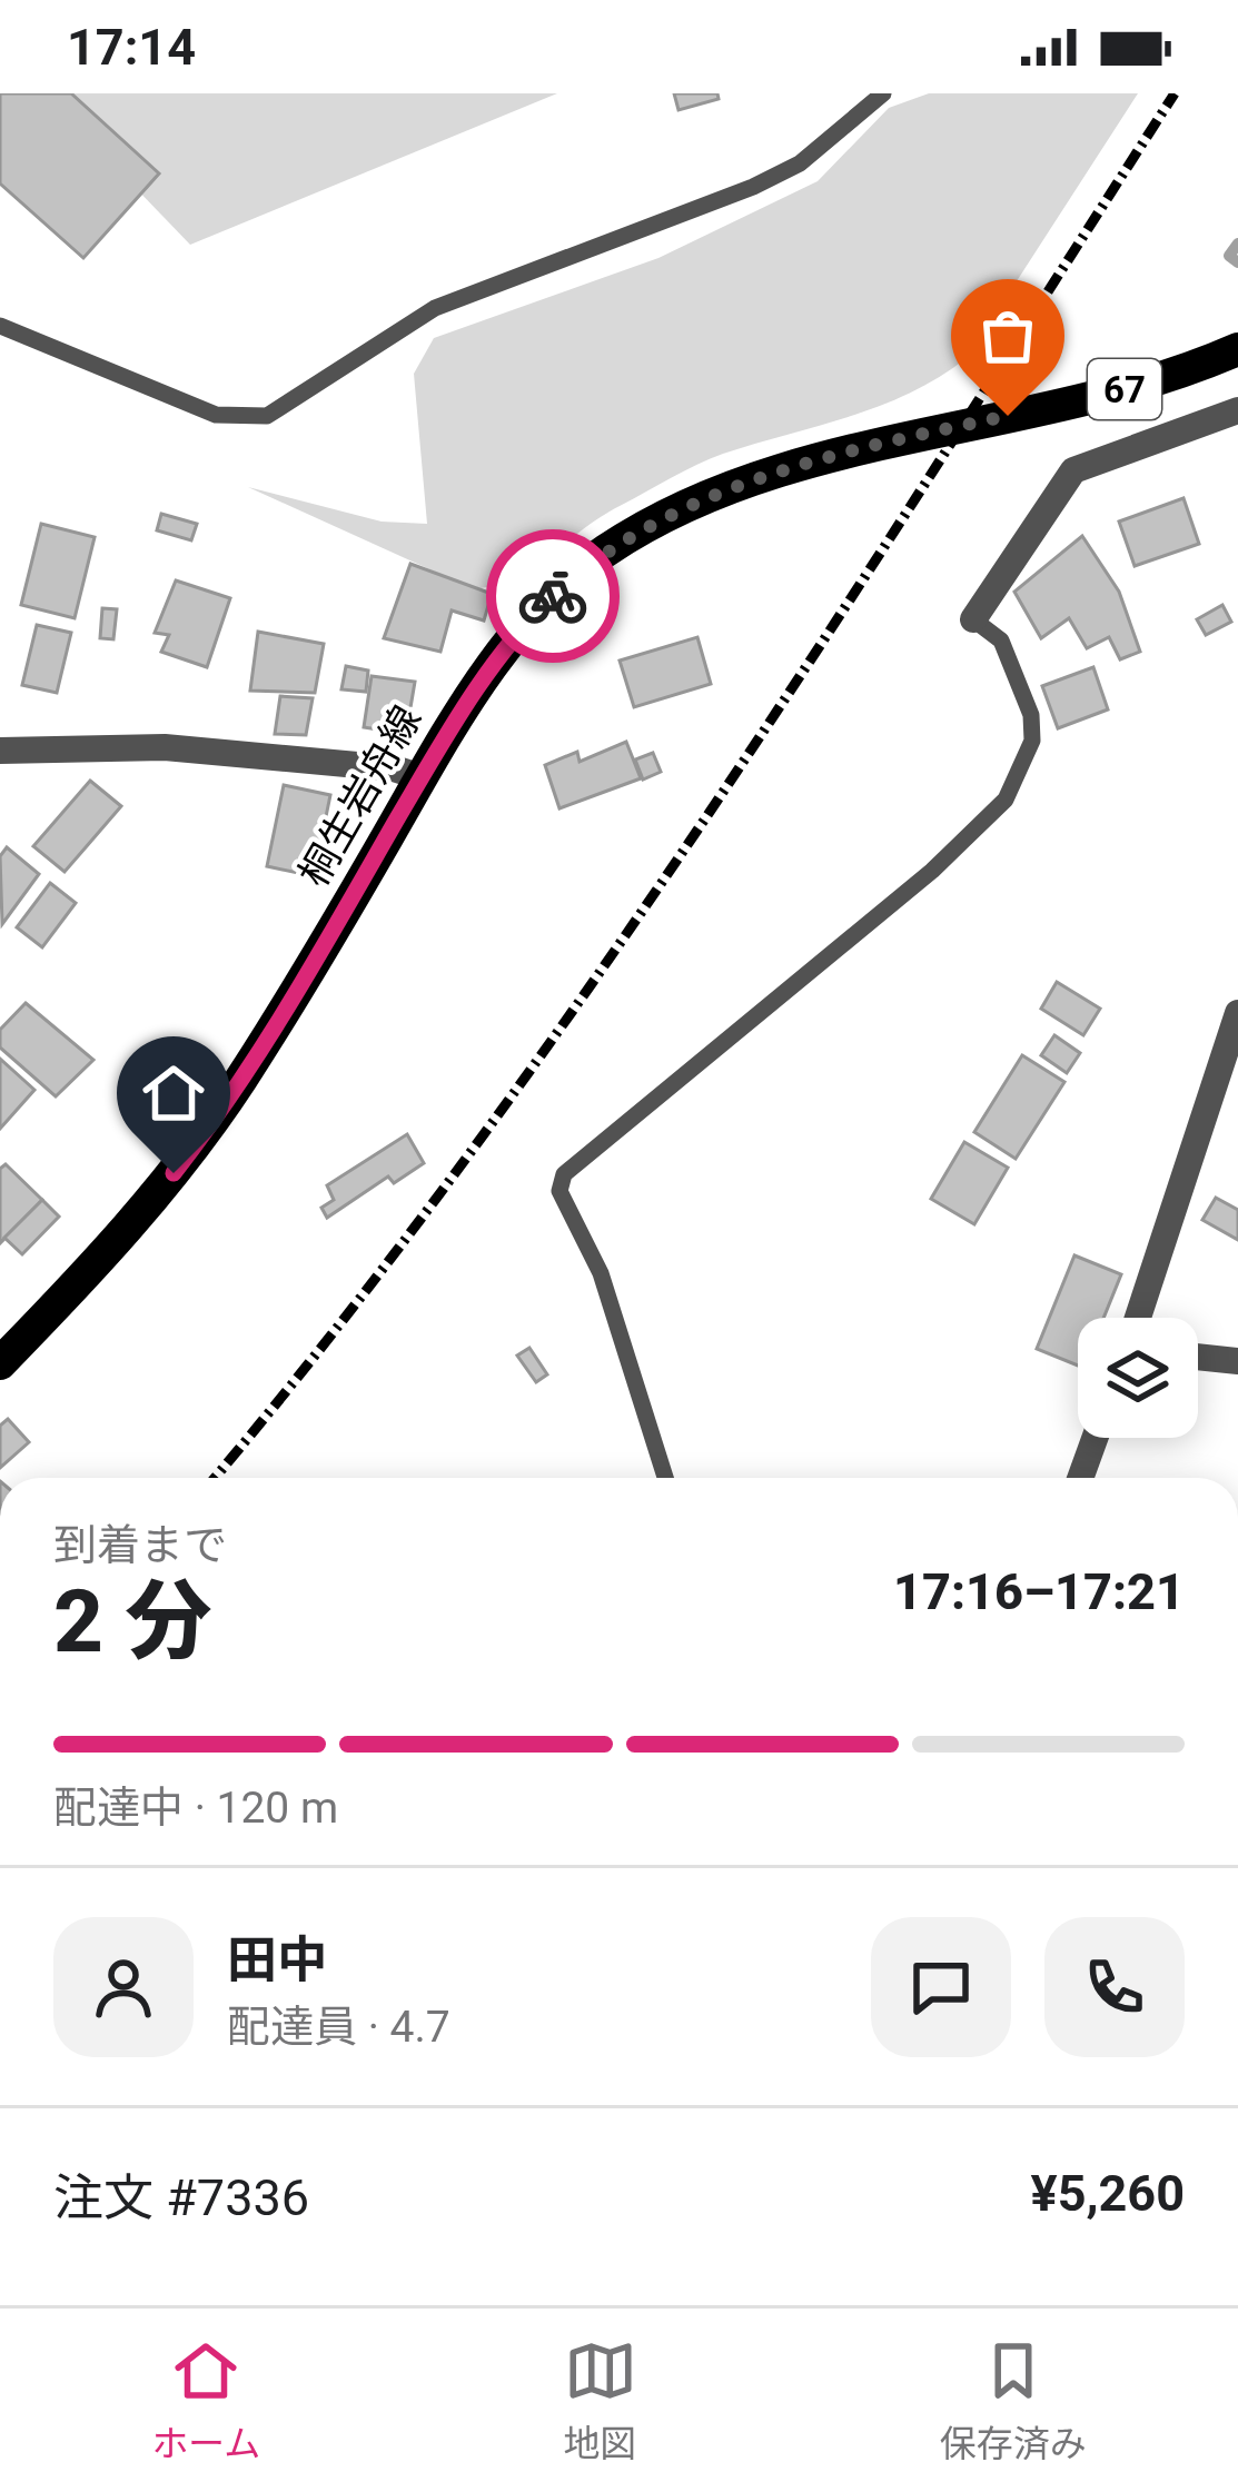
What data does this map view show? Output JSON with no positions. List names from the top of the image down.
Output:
{
  "streets": {
    "main road": ["67", "桐生岩舟線"]
  },
  "page": {
    "status": "17:14",
    "heading": ["2 分", "到着まで", "17:16–17:21"],
    "panel": [
      "田中",
      "配達員 · 4.7",
      "注文 #7336",
      "¥5,260"
    ],
    "bar": "配達中 · 120 m",
    "tabs": ["ホーム", "地図", "保存済み"]
  }
}
